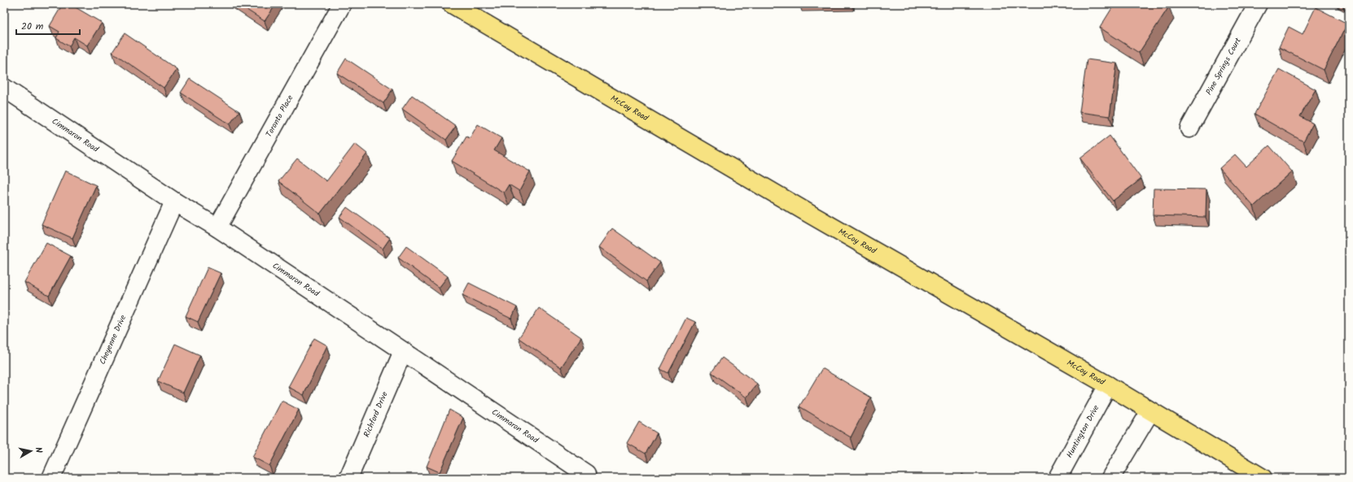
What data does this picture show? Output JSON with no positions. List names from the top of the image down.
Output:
{
  "streets": {
    "main road": ["McCoy Road"],
    "street": [
      "Pine Springs Court",
      "Toronto Place",
      "Cimmaron Road",
      "Cheyenne Drive",
      "Richford Drive",
      "Huntington Drive"
    ]
  },
  "crossings": [
    ["McCoy Road", "Huntington Drive"],
    ["Toronto Place", "Cimmaron Road"],
    ["Cimmaron Road", "Cheyenne Drive"],
    ["Cimmaron Road", "Richford Drive"]
  ],
  "scale_bar": "20 m",
  "north": "right"
}
